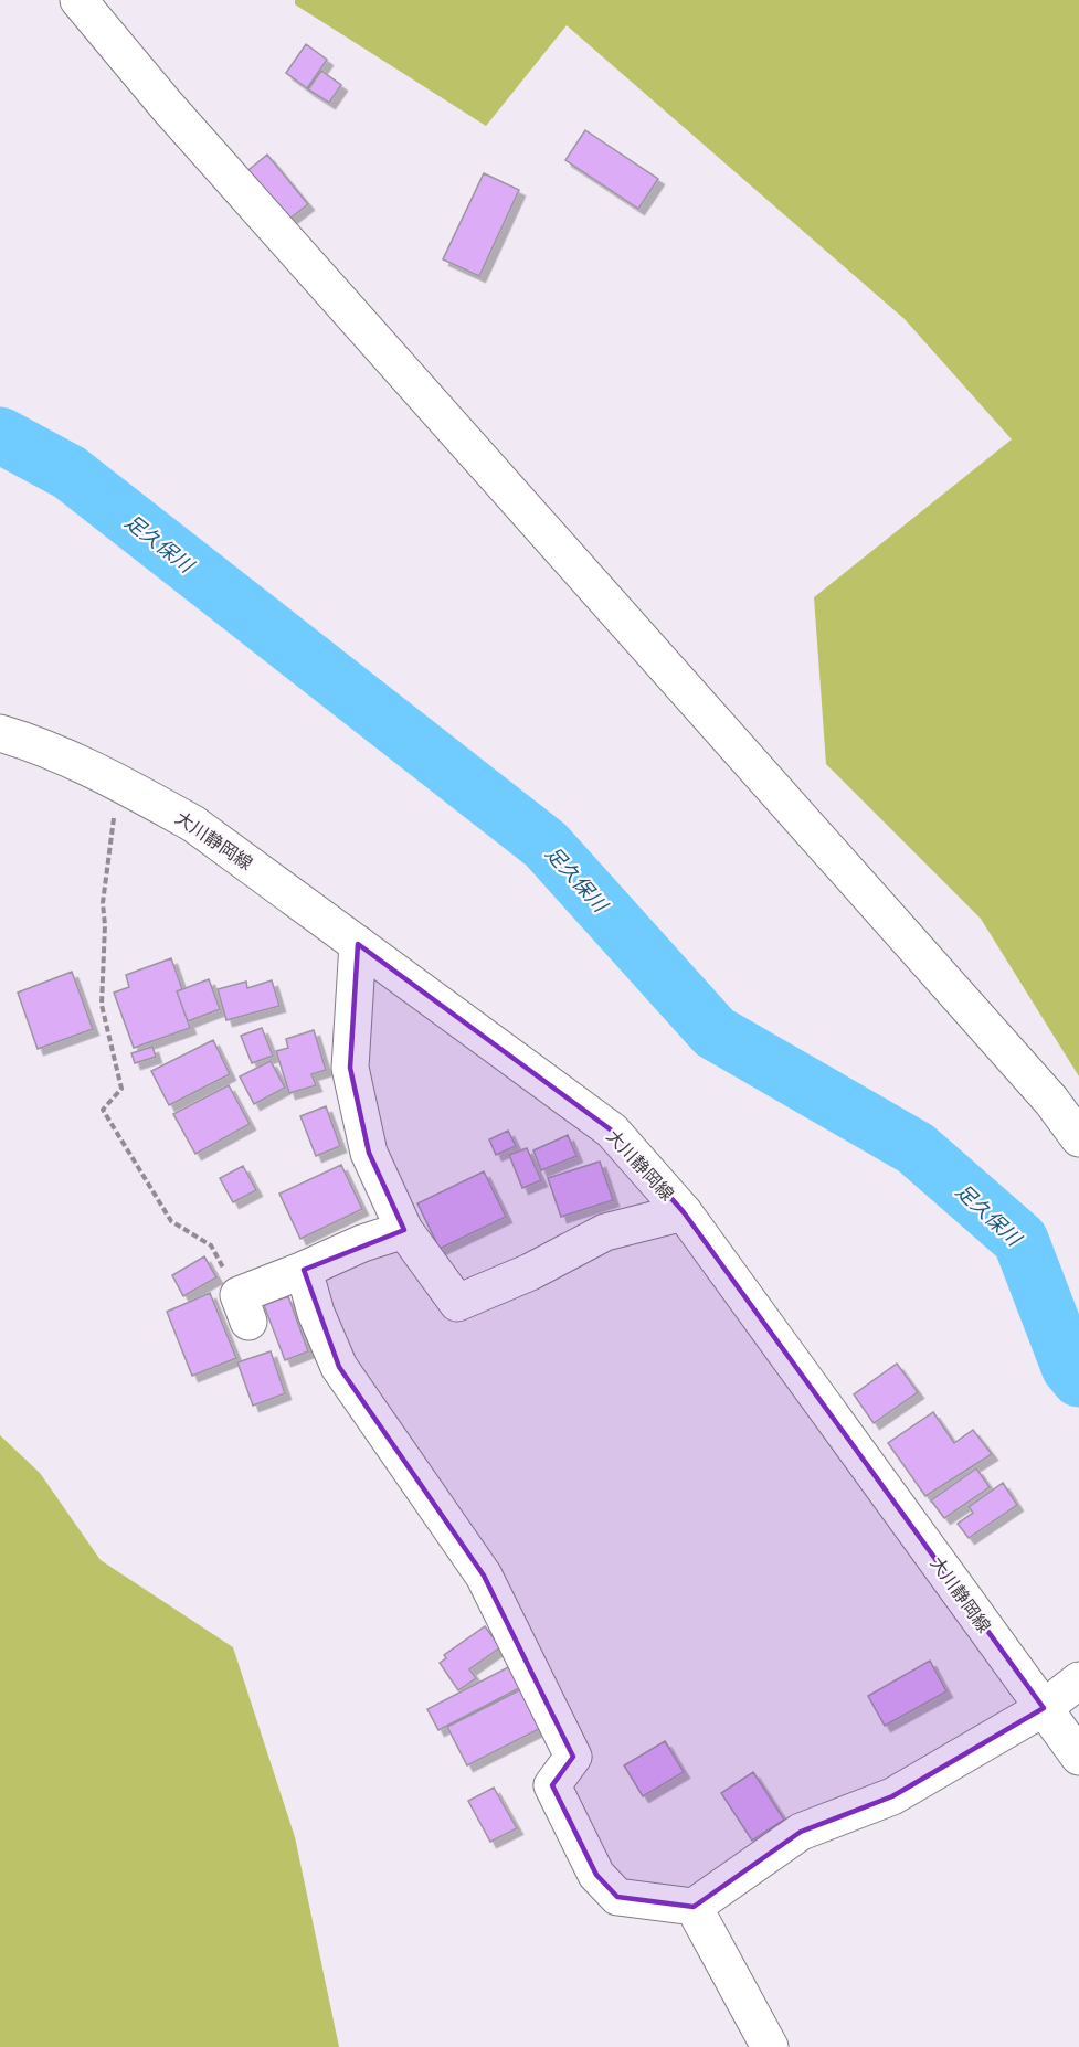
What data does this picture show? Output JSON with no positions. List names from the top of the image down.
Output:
{
  "streets": {
    "street": ["大川静岡線"]
  },
  "water": ["足久保川"]
}
